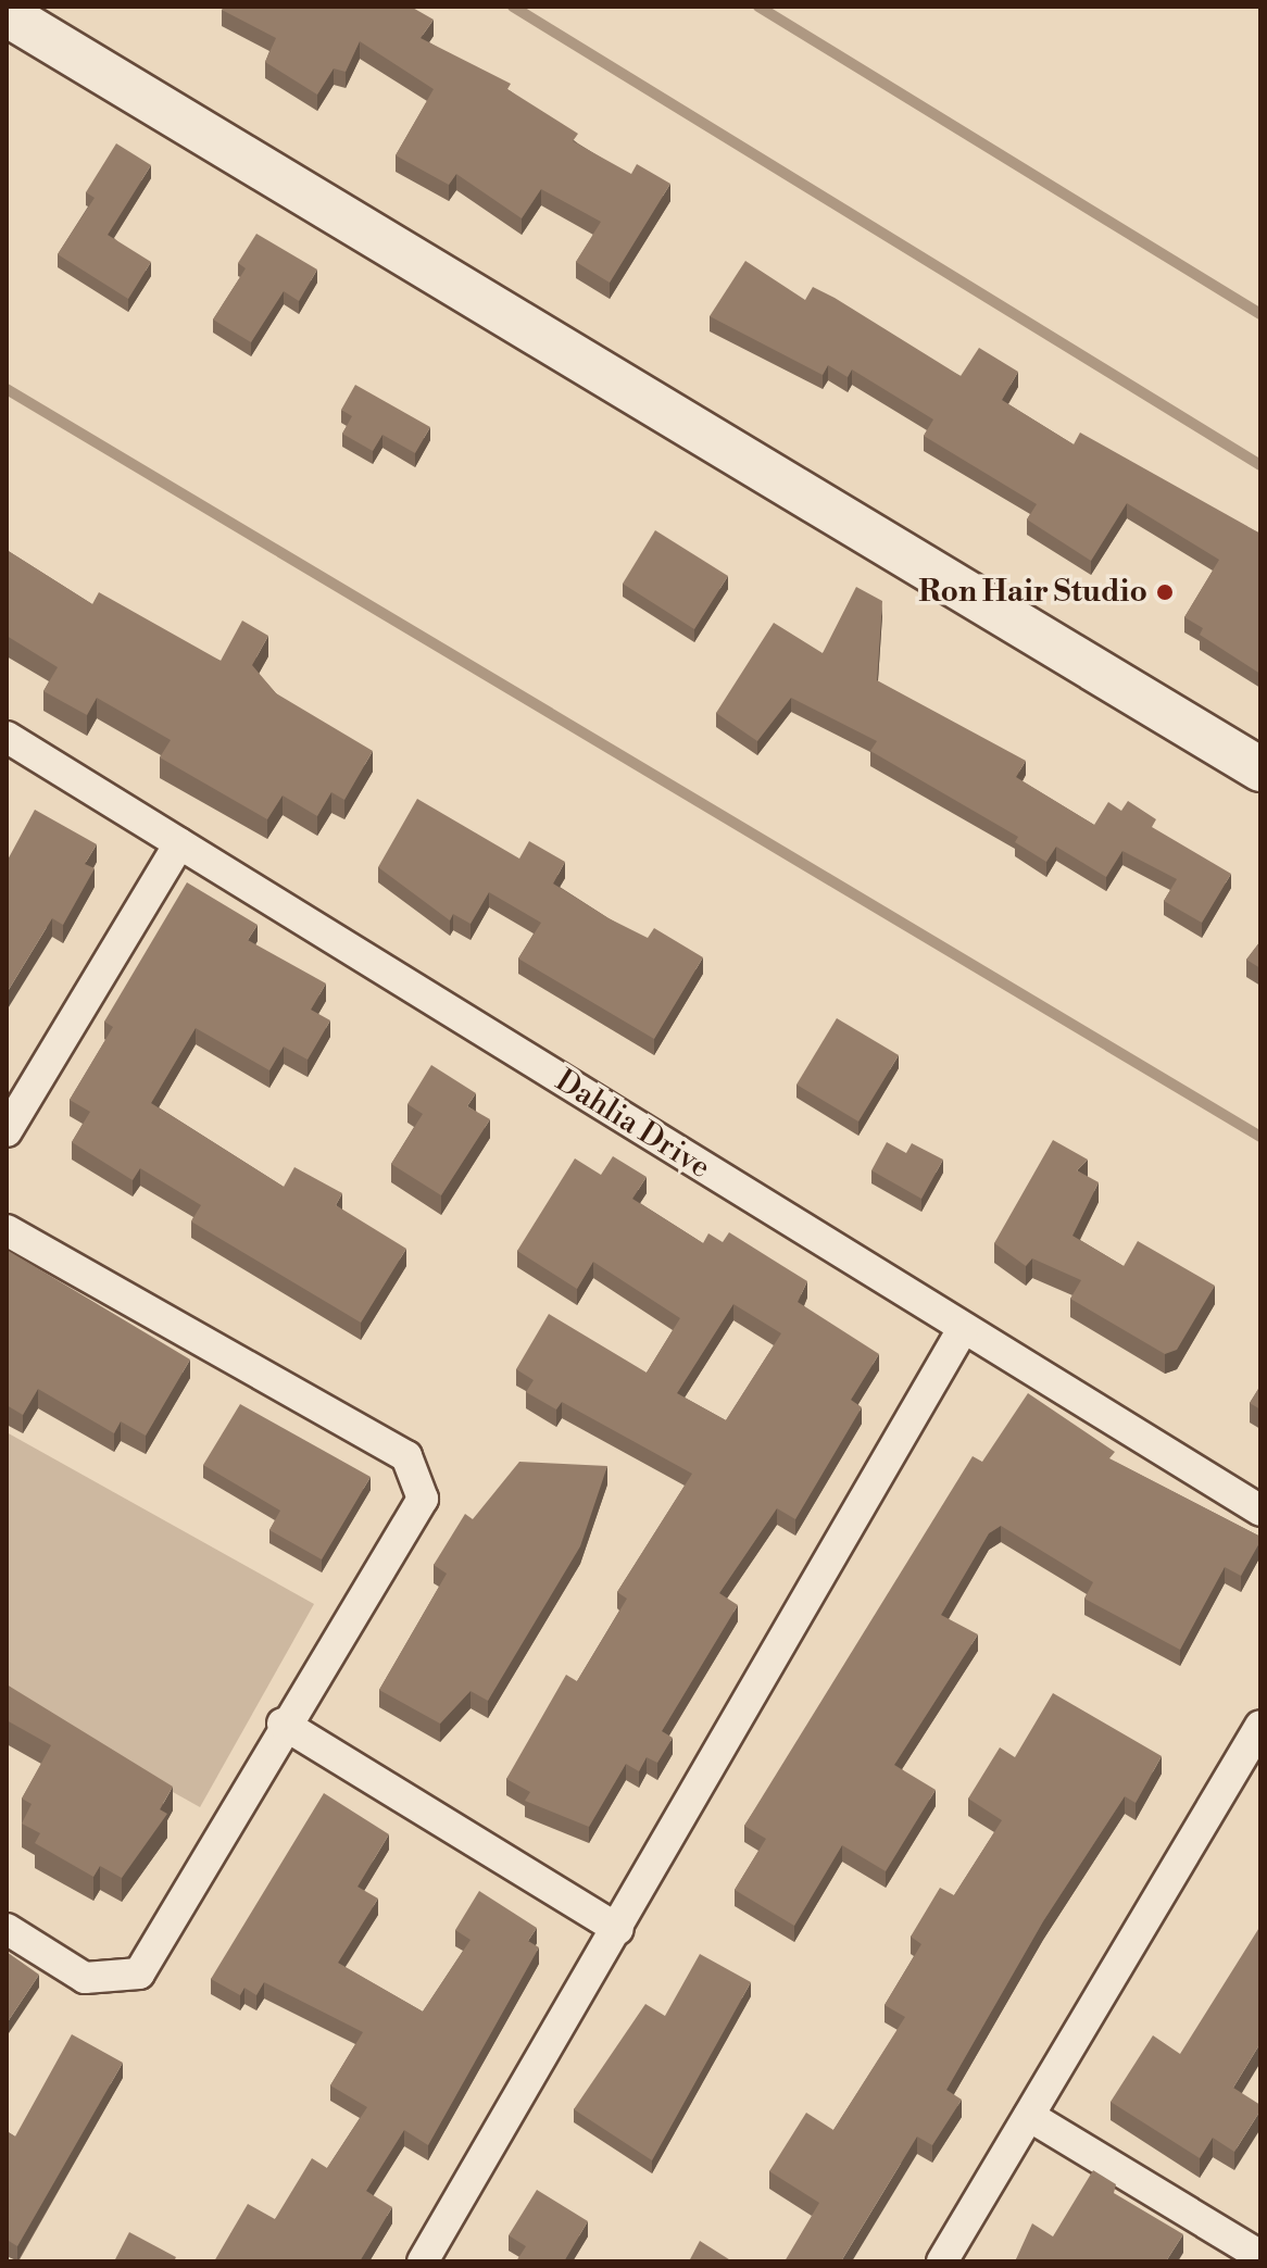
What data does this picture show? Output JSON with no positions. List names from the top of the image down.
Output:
{
  "streets": {
    "street": ["Dahlia Drive"]
  },
  "places": ["Ron Hair Studio"]
}
